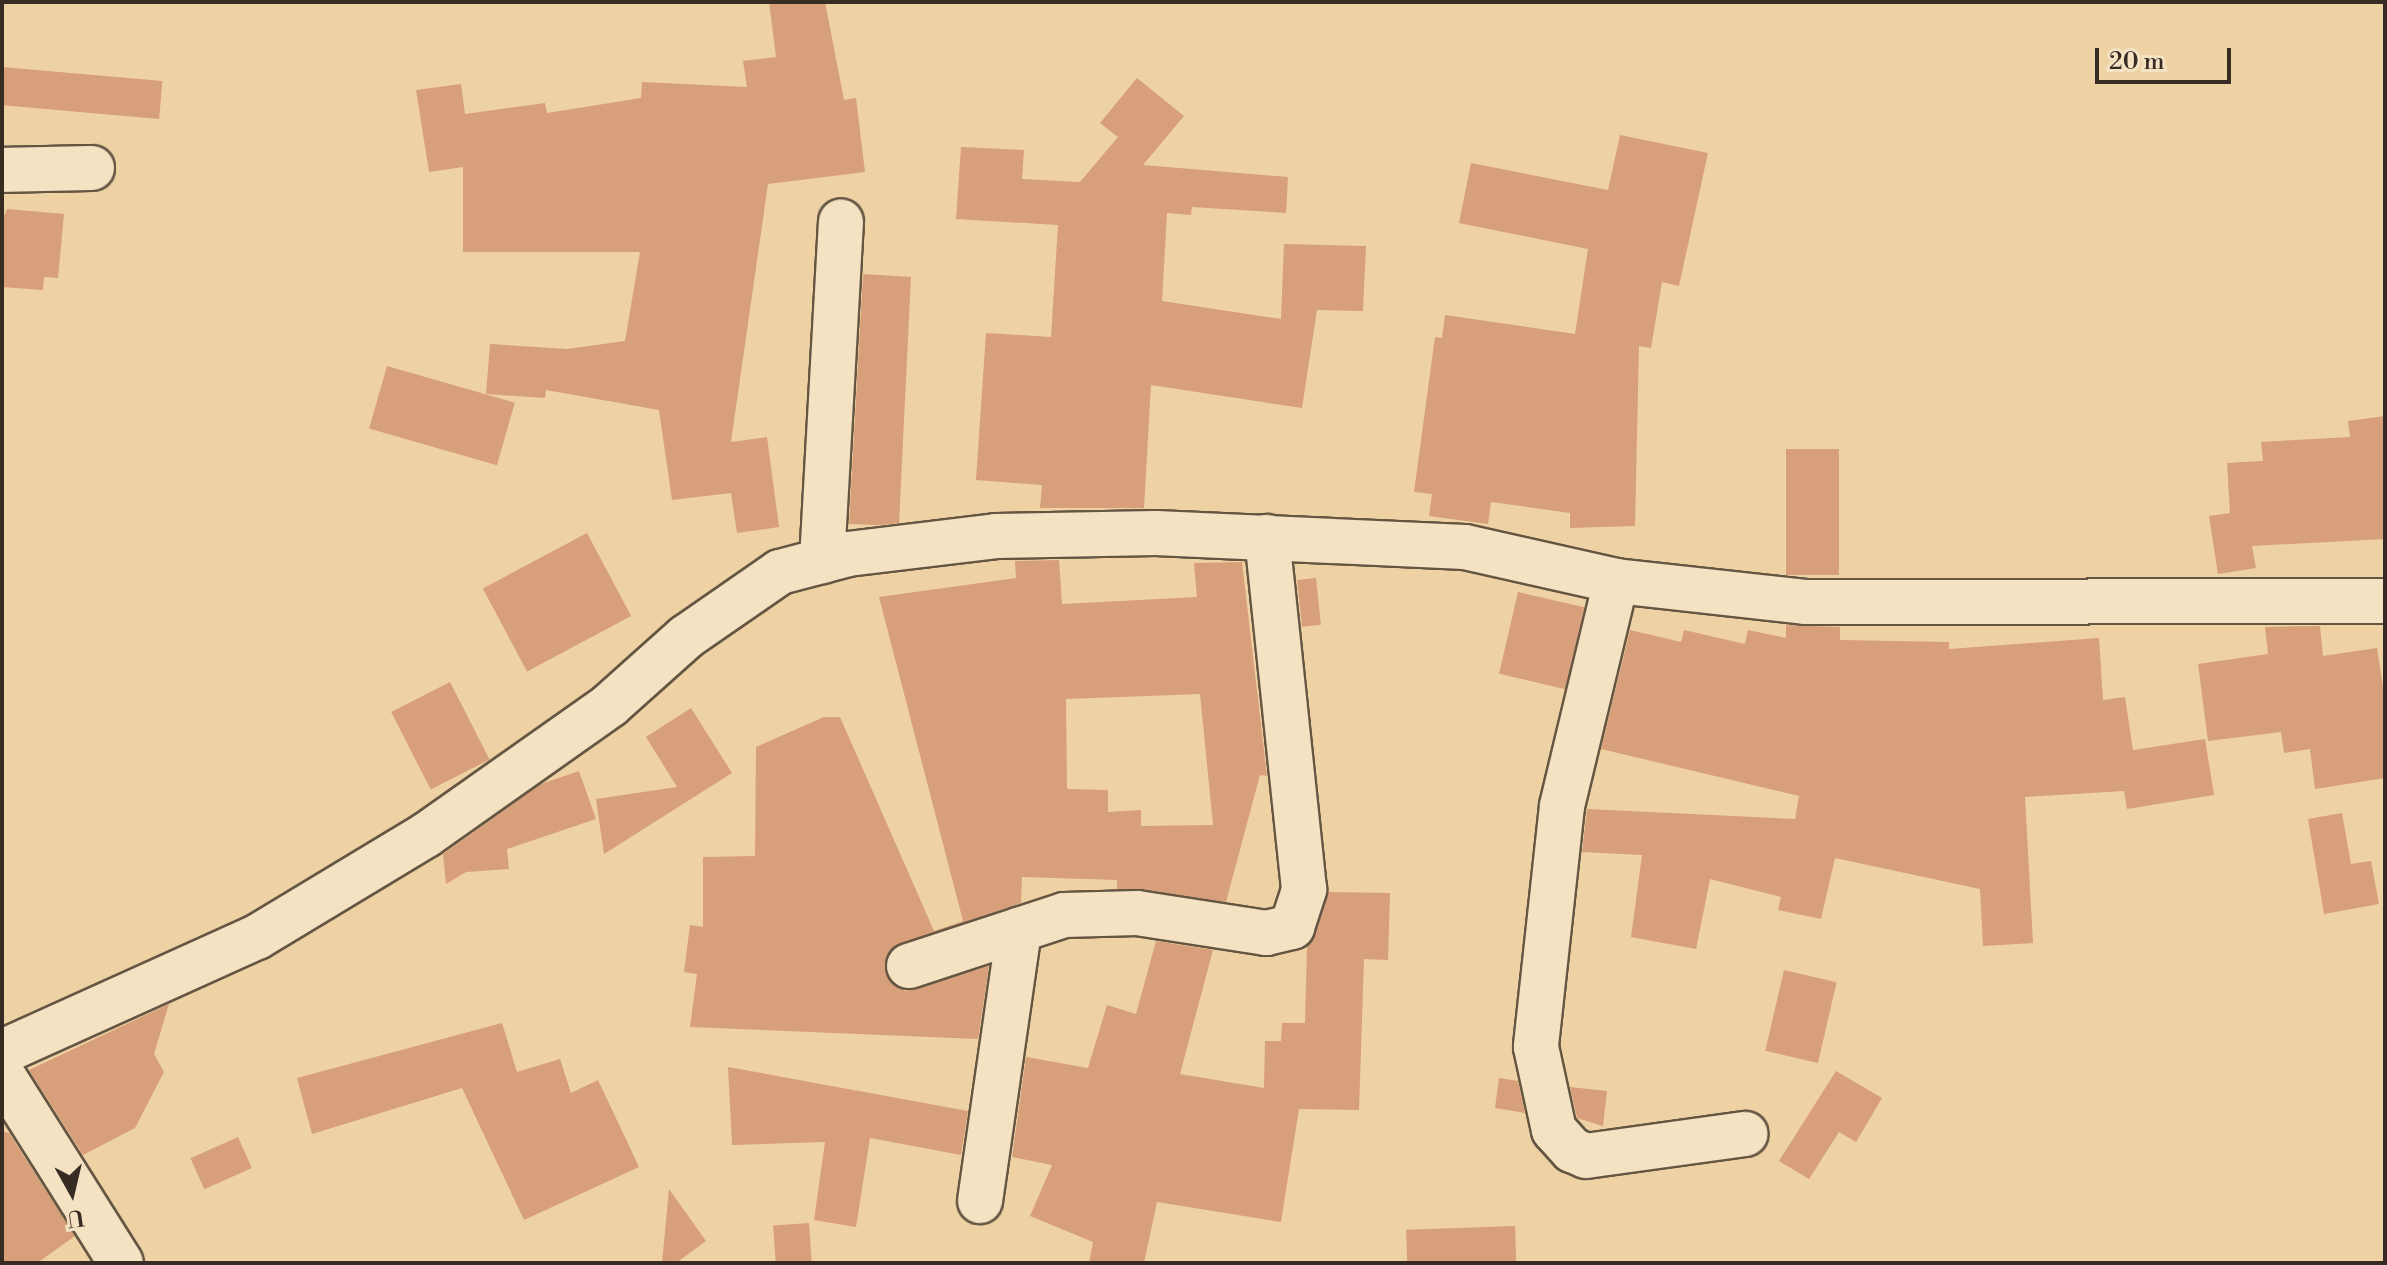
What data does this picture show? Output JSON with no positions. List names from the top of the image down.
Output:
{
  "scale_bar": "20 m",
  "north": "bottom"
}
